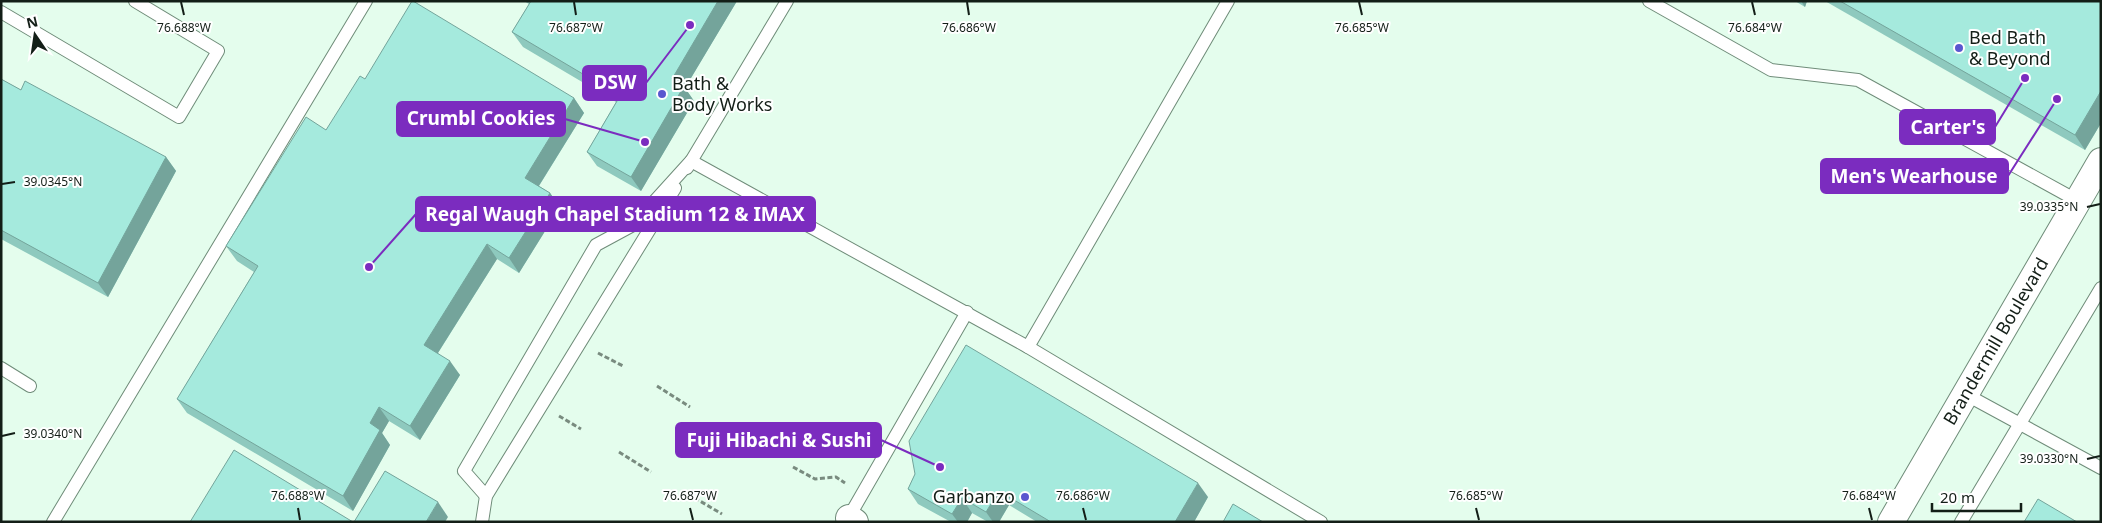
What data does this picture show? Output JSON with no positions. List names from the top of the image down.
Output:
{
  "streets": {
    "street": ["Brandermill Boulevard"]
  },
  "places": [
    "DSW",
    "Bed Bath & Beyond",
    "Carter's",
    "Bath & Body Works",
    "Men's Wearhouse",
    "Crumbl Cookies",
    "Regal Waugh Chapel Stadium 12 & IMAX",
    "Fuji Hibachi & Sushi",
    "Garbanzo"
  ],
  "scale_bar": "20 m",
  "north": "top",
  "coordinates": [
    "76.688°W",
    "76.687°W",
    "76.686°W",
    "76.685°W",
    "76.684°W",
    "39.0345°N",
    "39.0335°N",
    "39.0340°N",
    "39.0330°N"
  ]
}
